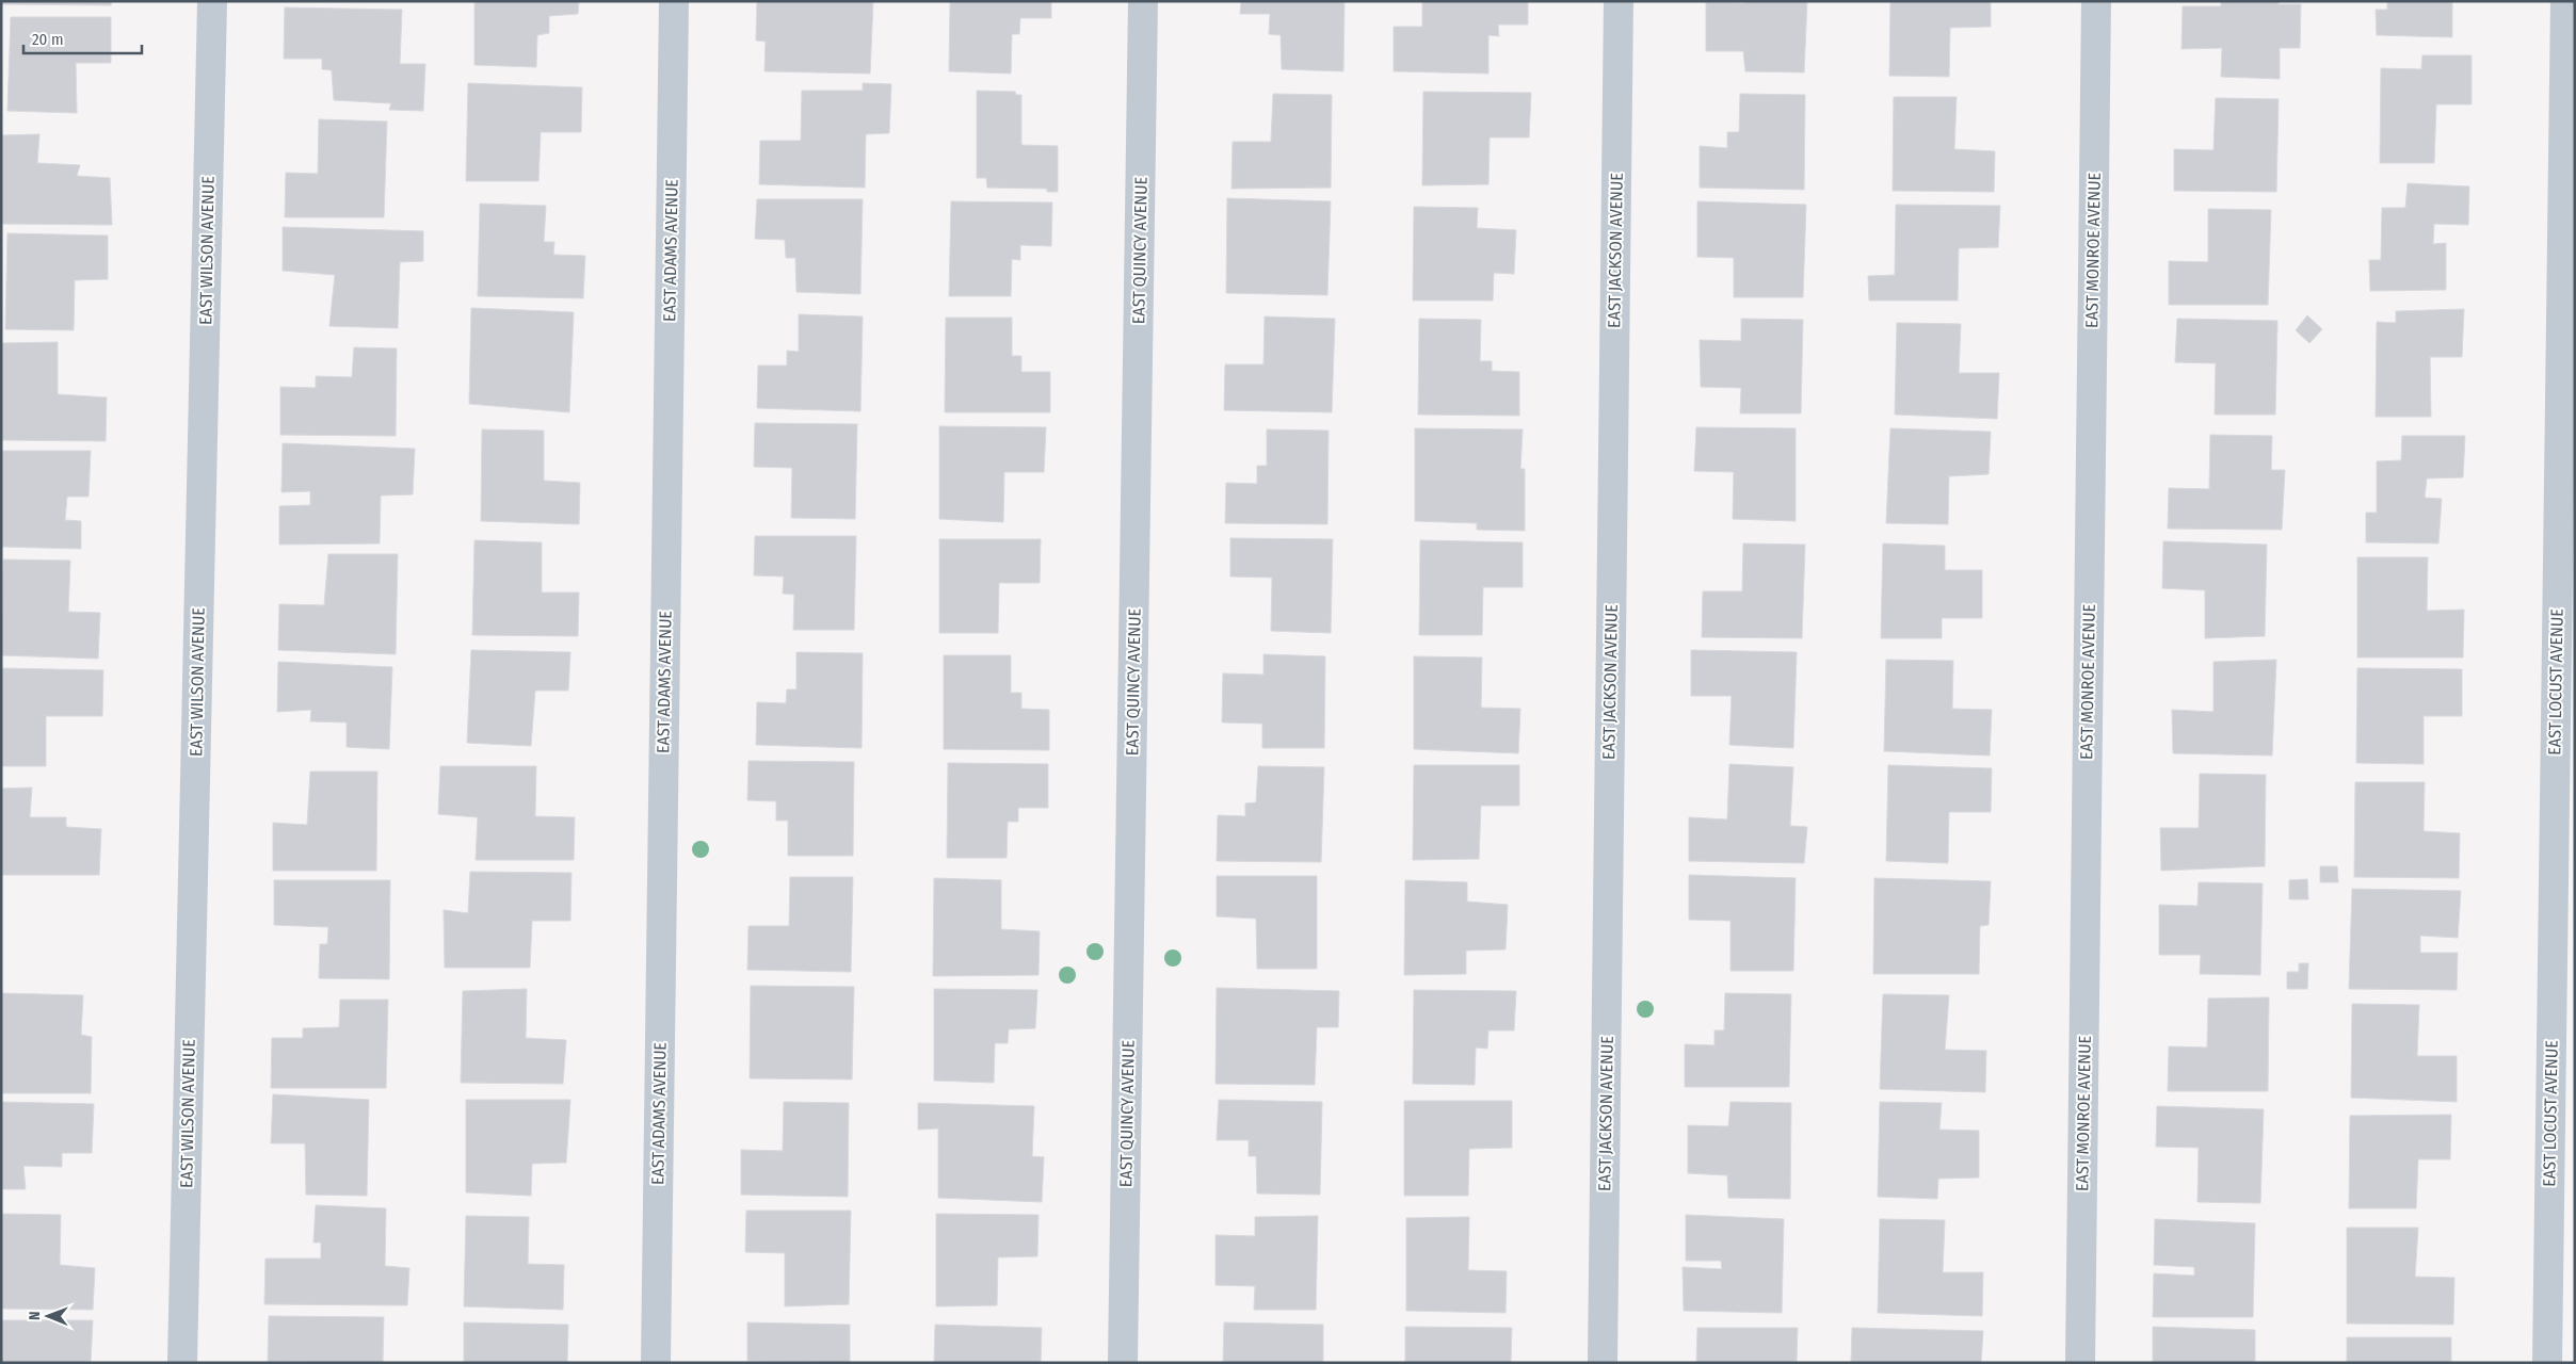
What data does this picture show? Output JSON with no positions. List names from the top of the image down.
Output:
{
  "streets": {
    "street": [
      "EAST WILSON AVENUE",
      "EAST ADAMS AVENUE",
      "EAST QUINCY AVENUE",
      "EAST JACKSON AVENUE",
      "EAST MONROE AVENUE",
      "EAST LOCUST AVENUE"
    ]
  },
  "scale_bar": "20 m",
  "north": "left"
}
